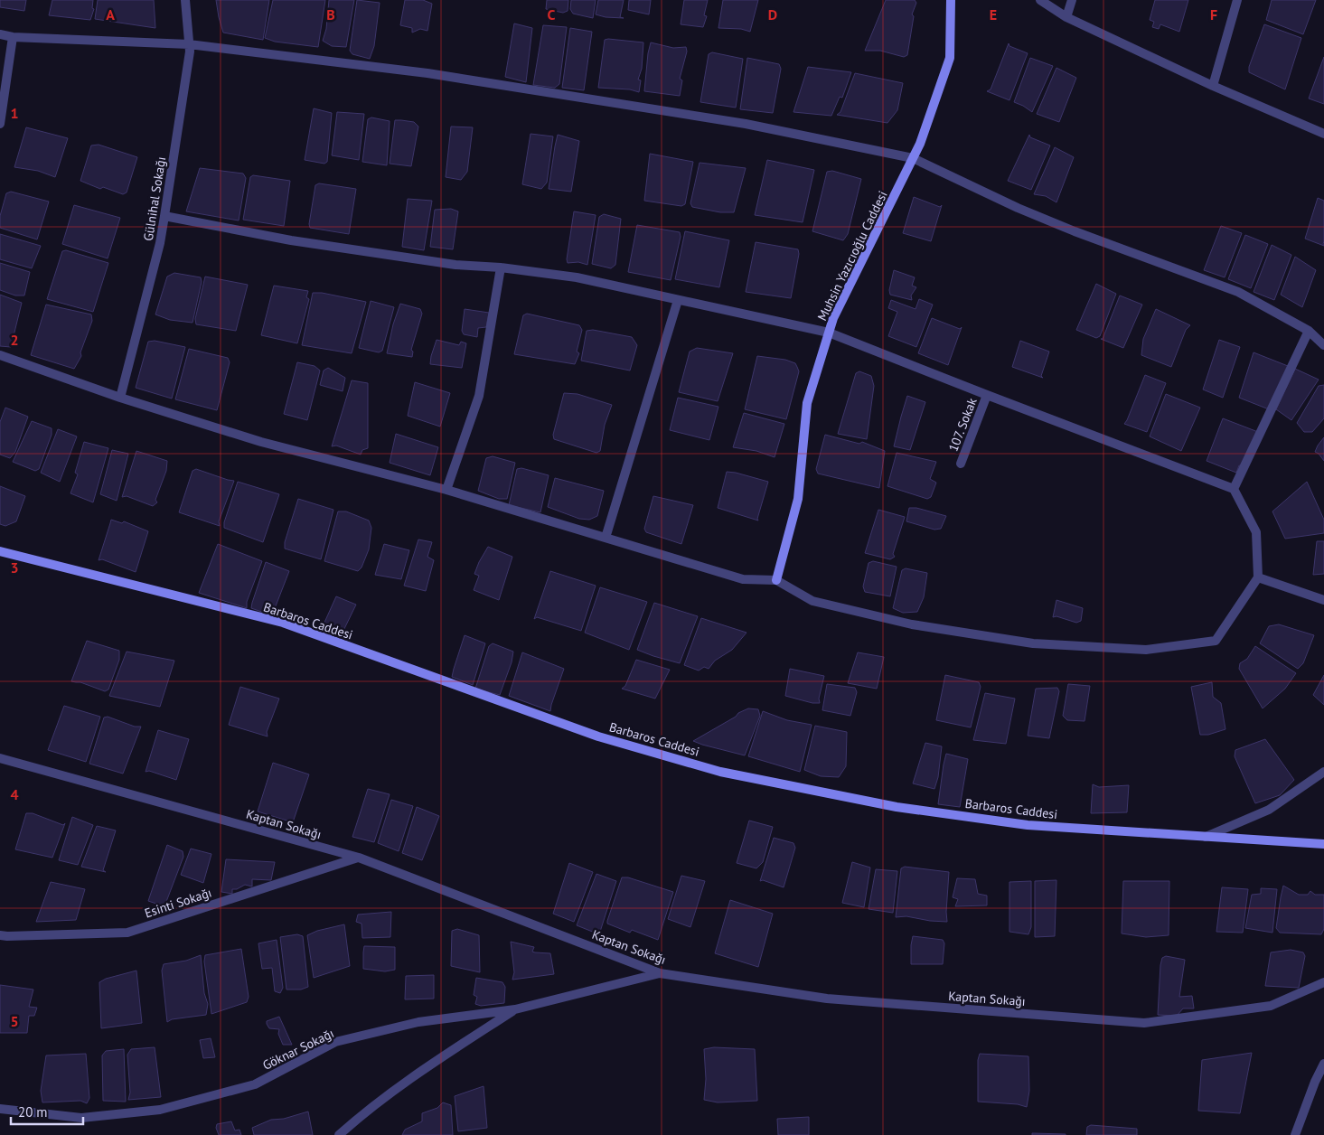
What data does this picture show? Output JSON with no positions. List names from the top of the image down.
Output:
{
  "streets": {
    "street": [
      "Gülnihal Sokağı",
      "Muhsin Yazıcıoğlu Caddesi",
      "107. Sokak",
      "Barbaros Caddesi",
      "Kaptan Sokağı",
      "Esinti Sokağı",
      "Göknar Sokağı"
    ]
  },
  "crossings": [
    ["Kaptan Sokağı", "Esinti Sokağı"],
    ["Kaptan Sokağı", "Göknar Sokağı"]
  ],
  "scale_bar": "20 m",
  "grid": {
    "columns": [
      "A",
      "B",
      "C",
      "D",
      "E",
      "F"
    ],
    "rows": [
      "1",
      "2",
      "3",
      "4",
      "5"
    ]
  }
}
